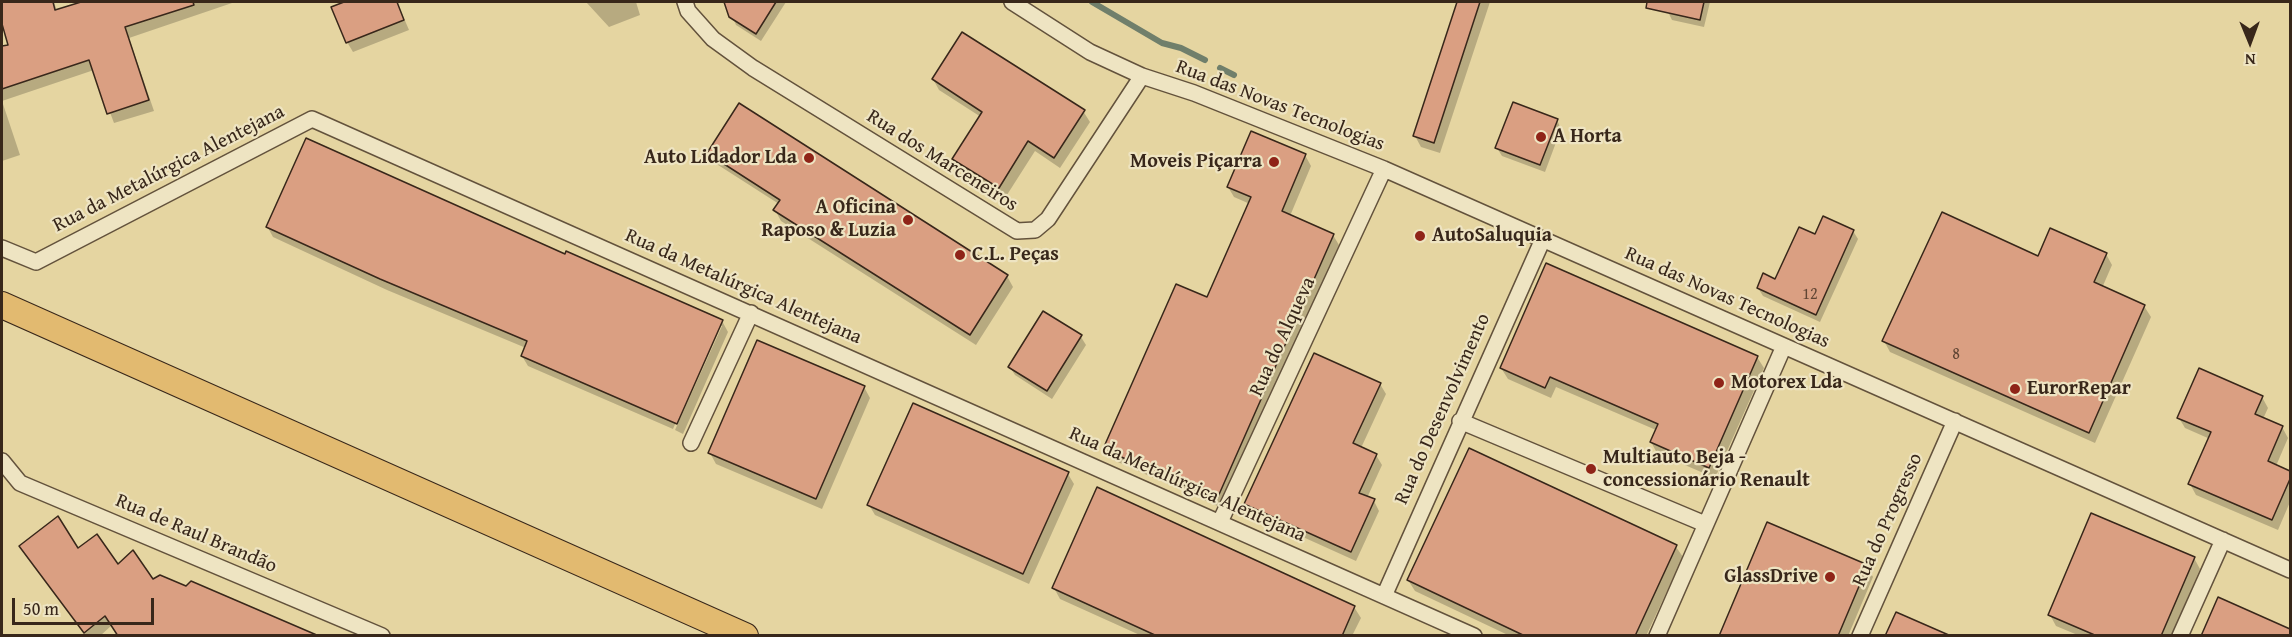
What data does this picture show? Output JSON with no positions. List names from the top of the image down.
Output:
{
  "streets": {
    "street": [
      "Rua das Novas Tecnologias",
      "Rua dos Marceneiros",
      "Rua da Metalúrgica Alentejana",
      "Rua do Alqueva",
      "Rua do Desenvolvimento",
      "Rua do Progresso",
      "Rua de Raul Brandão"
    ]
  },
  "crossings": [
    ["Rua das Novas Tecnologias", "Rua dos Marceneiros"],
    ["Rua das Novas Tecnologias", "Rua do Alqueva"],
    ["Rua das Novas Tecnologias", "Rua do Desenvolvimento"],
    ["Rua das Novas Tecnologias", "Rua do Progresso"],
    ["Rua da Metalúrgica Alentejana", "Rua do Alqueva"],
    ["Rua da Metalúrgica Alentejana", "Rua do Desenvolvimento"]
  ],
  "places": [
    "A Horta",
    "Auto Lidador Lda",
    "Moveis Piçarra",
    "A Oficina Raposo & Luzia",
    "AutoSaluquia",
    "C.L. Peças",
    "Motorex Lda",
    "EurorRepar",
    "Multiauto Beja - concessionário Renault",
    "GlassDrive"
  ],
  "house_numbers": ["12", "8"],
  "scale_bar": "50 m",
  "north": "bottom"
}
